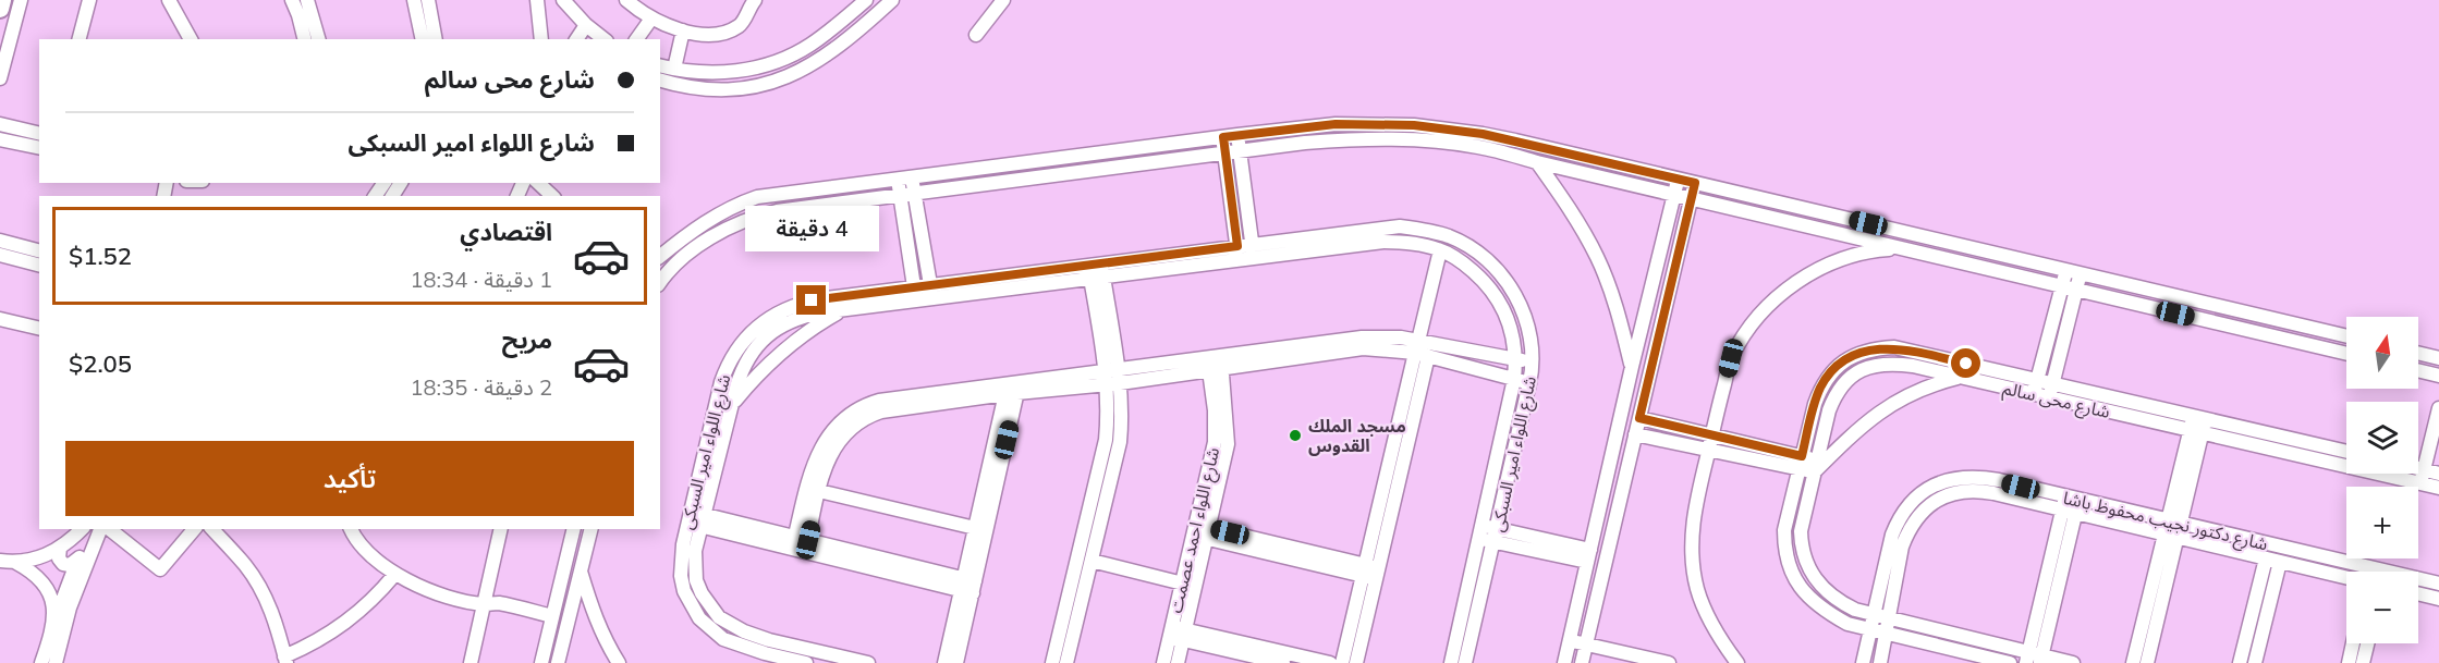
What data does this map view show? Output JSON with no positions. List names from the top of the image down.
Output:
{
  "streets": {
    "street": [
      "شارع محى سالم",
      "شارع اللواء امير السبكى",
      "شارع دكتور نجيب محفوظ باشا",
      "شارع اللواء احمد عصمت"
    ]
  },
  "crossings": [
    ["شارع محى سالم", "شارع دكتور نجيب محفوظ باشا"]
  ],
  "places": ["مسجد الملك القدوس"],
  "north": "top",
  "page": {
    "banner": ["شارع محى سالم", "شارع اللواء امير السبكى"],
    "bubble": "4 دقيقة",
    "list": [
      {
        "name": "اقتصادي",
        "note": "1 دقيقة · 18:34",
        "value": "$1.52"
      },
      {
        "name": "مريح",
        "note": "2 دقيقة · 18:35",
        "value": "$2.05"
      }
    ],
    "map_buttons": ["+", "−"],
    "buttons": "تأكيد"
  }
}
